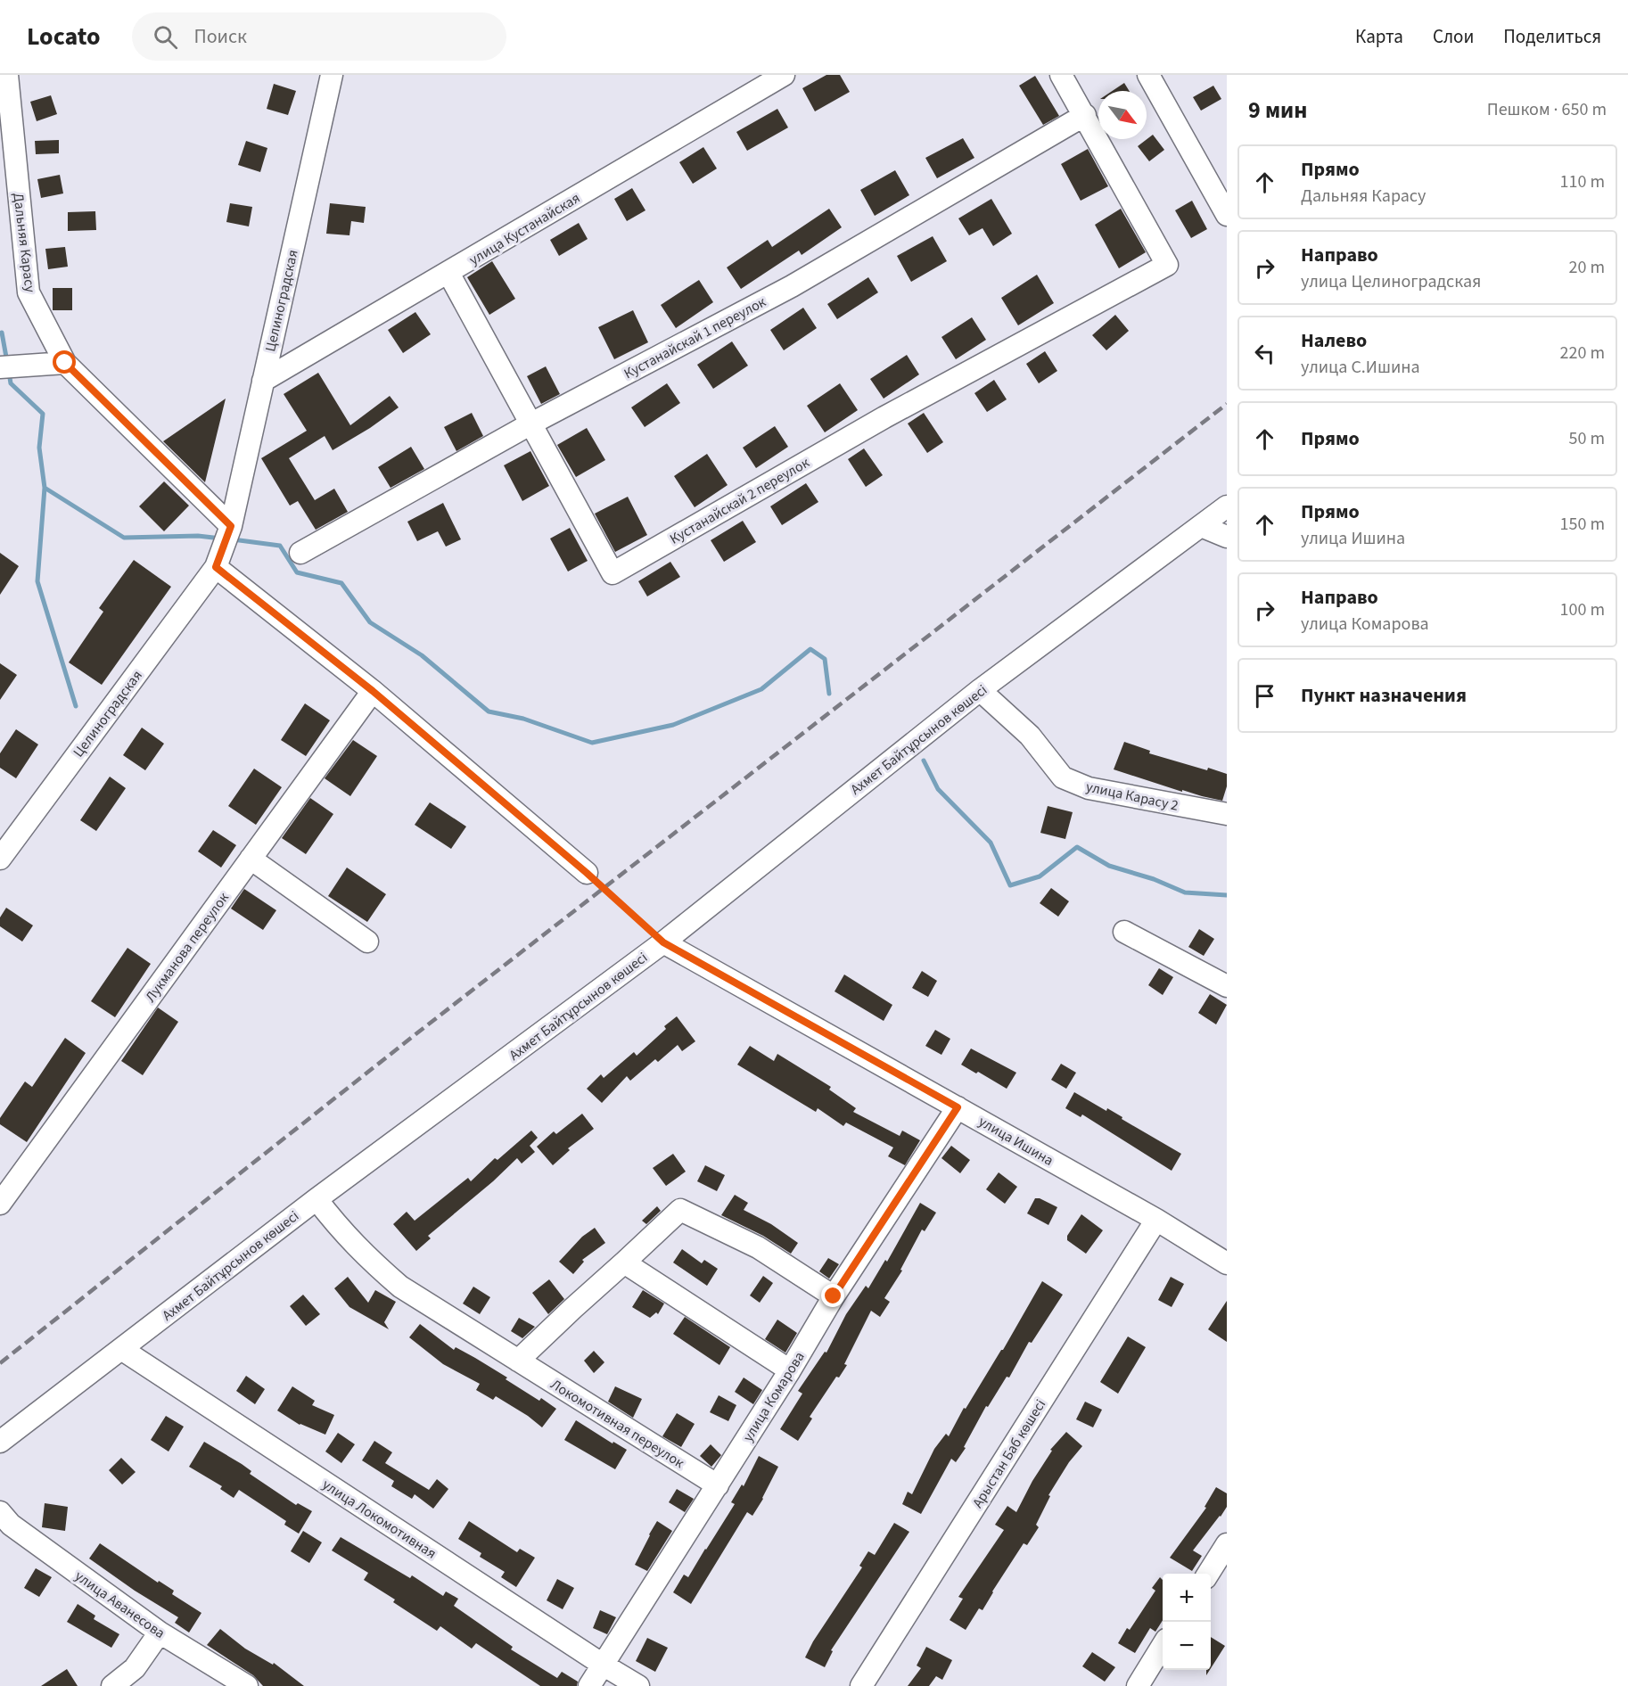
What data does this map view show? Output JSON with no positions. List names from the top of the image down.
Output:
{
  "streets": {
    "street": [
      "улица Кустанайская",
      "Дальняя Карасу",
      "Целиноградская",
      "Кустанайскай 1 переулок",
      "Кустанайскай 2 переулок",
      "Ахмет Байтұрсынов көшесі",
      "улица Карасу 2",
      "Лукманова переулок",
      "улица Ишина",
      "улица Комарова",
      "Локомотивная переулок",
      "Арыстан Баб көшесі",
      "улица Локомотивная",
      "улица Аванесова"
    ]
  },
  "crossings": [
    ["улица Кустанайская", "Целиноградская"],
    ["улица Кустанайская", "Кустанайскай 2 переулок"],
    ["Дальняя Карасу", "Целиноградская"],
    ["Кустанайскай 1 переулок", "Кустанайскай 2 переулок"],
    ["Ахмет Байтұрсынов көшесі", "улица Карасу 2"],
    ["Ахмет Байтұрсынов көшесі", "улица Ишина"],
    ["Ахмет Байтұрсынов көшесі", "Локомотивная переулок"],
    ["Ахмет Байтұрсынов көшесі", "улица Локомотивная"],
    ["улица Ишина", "улица Комарова"],
    ["улица Ишина", "Арыстан Баб көшесі"],
    ["улица Комарова", "Локомотивная переулок"],
    ["улица Комарова", "улица Локомотивная"]
  ],
  "north": "bottom right",
  "page": {
    "header": "Locato",
    "search": "Поиск",
    "nav": ["Карта", "Слои", "Поделиться"],
    "heading": ["9 мин", "Пешком · 650 m"],
    "list": [
      ["Прямо", "Дальняя Карасу", "110 m"],
      ["Направо", "улица Целиноградская", "20 m"],
      ["Налево", "улица С.Ишина", "220 m"],
      ["Прямо", "50 m"],
      ["Прямо", "улица Ишина", "150 m"],
      ["Направо", "улица Комарова", "100 m"],
      "Пункт назначения"
    ],
    "map_buttons": ["+", "−"]
  }
}
